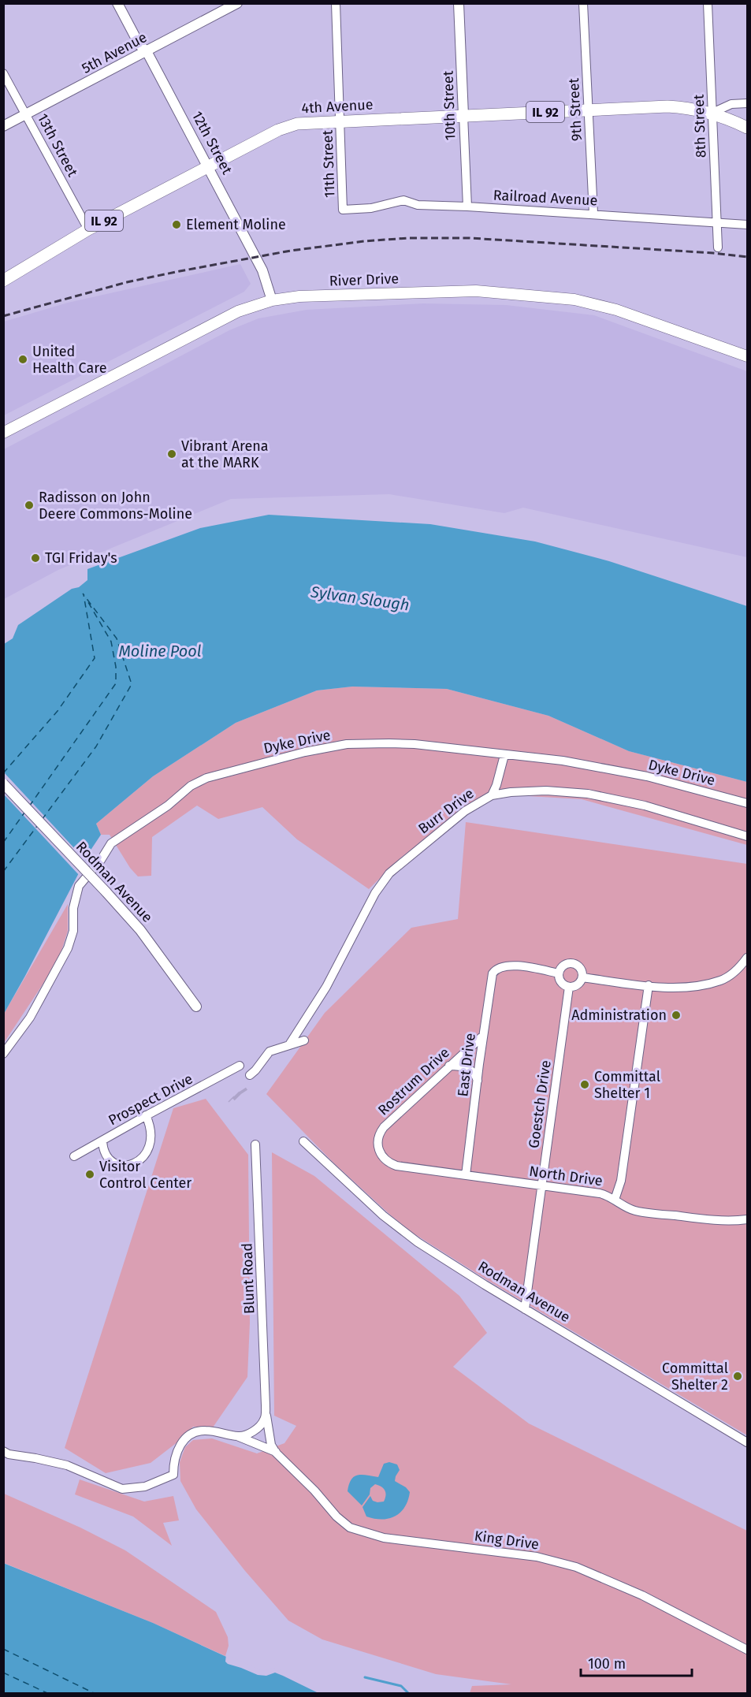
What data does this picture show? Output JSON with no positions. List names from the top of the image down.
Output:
{
  "streets": {
    "main road": ["4th Avenue", "IL 92", "River Drive"],
    "street": [
      "5th Avenue",
      "10th Street",
      "9th Street",
      "8th Street",
      "12th Street",
      "13th Street",
      "11th Street",
      "Railroad Avenue",
      "Dyke Drive",
      "Burr Drive",
      "Rodman Avenue",
      "East Drive",
      "Rostrum Drive",
      "Prospect Drive",
      "Goestch Drive",
      "North Drive",
      "Blunt Road",
      "King Drive"
    ]
  },
  "crossings": [
    ["5th Avenue", "12th Street"],
    ["5th Avenue", "13th Street"],
    ["10th Street", "4th Avenue"],
    ["10th Street", "Railroad Avenue"],
    ["4th Avenue", "9th Street"],
    ["4th Avenue", "8th Street"],
    ["4th Avenue", "12th Street"],
    ["4th Avenue", "13th Street"],
    ["4th Avenue", "11th Street"],
    ["9th Street", "Railroad Avenue"],
    ["8th Street", "Railroad Avenue"],
    ["12th Street", "River Drive"],
    ["11th Street", "Railroad Avenue"],
    ["Rodman Avenue", "Goestch Drive"],
    ["East Drive", "Rostrum Drive"],
    ["East Drive", "Goestch Drive"],
    ["East Drive", "North Drive"],
    ["Rostrum Drive", "North Drive"],
    ["Goestch Drive", "North Drive"],
    ["Blunt Road", "King Drive"]
  ],
  "water": ["Sylvan Slough", "Moline Pool"],
  "places": [
    "Element Moline",
    "United Health Care",
    "Vibrant Arena at the MARK",
    "Radisson on John Deere Commons-Moline",
    "TGI Friday's",
    "Administration",
    "Committal Shelter 1",
    "Visitor Control Center",
    "Committal Shelter 2"
  ],
  "scale_bar": "100 m"
}
